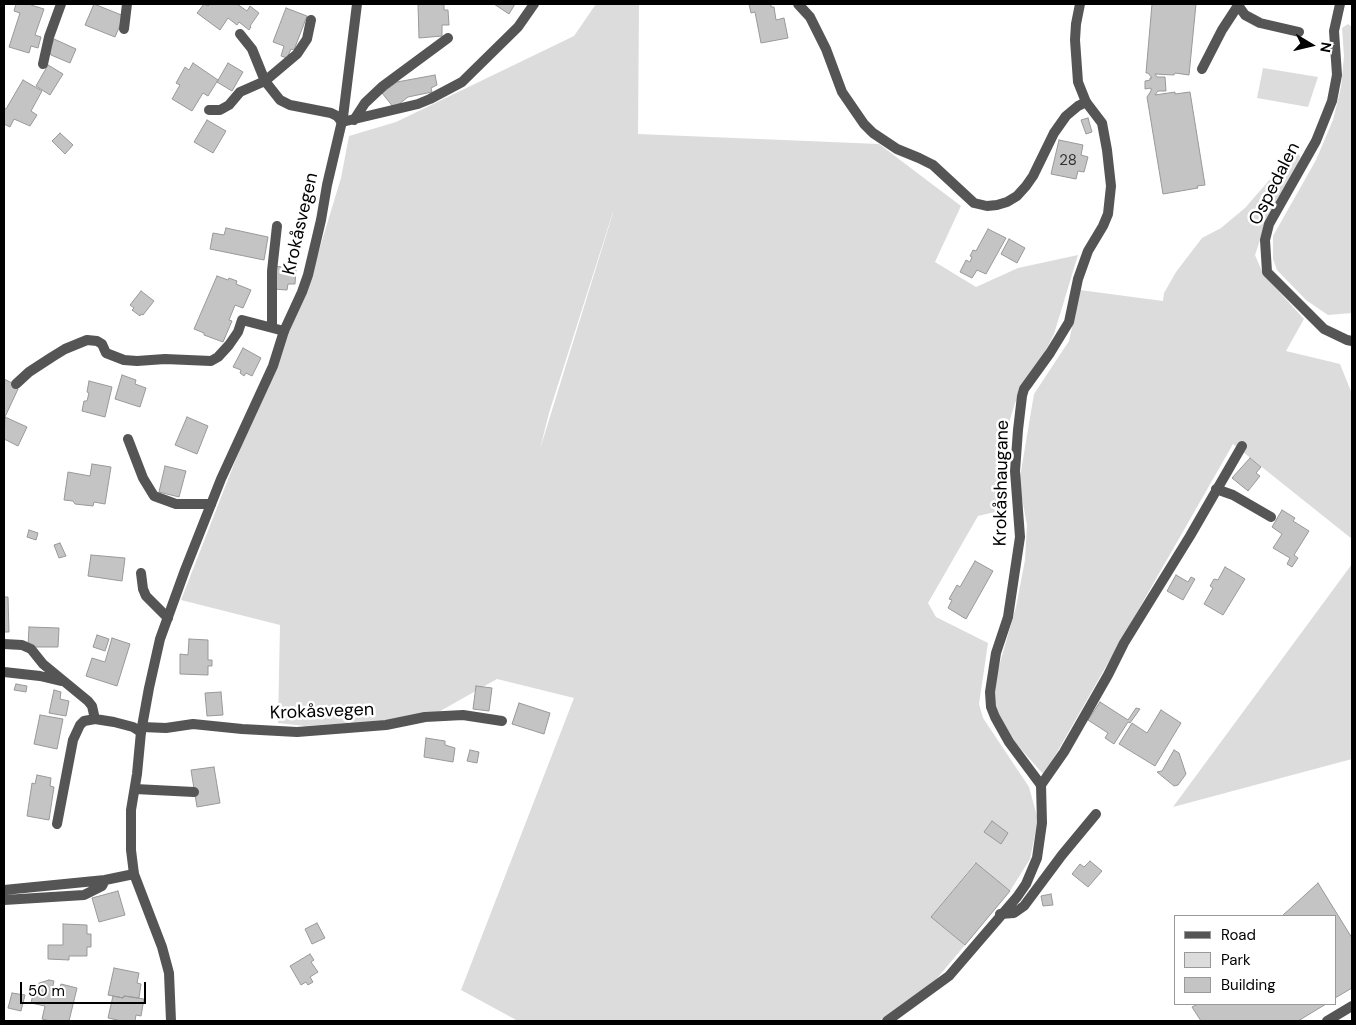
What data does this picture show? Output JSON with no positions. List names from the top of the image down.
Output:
{
  "streets": {
    "street": ["Ospedalen", "Krokåsvegen", "Krokåshaugane"]
  },
  "house_numbers": ["28"],
  "legend": ["Road", "Park", "Building"],
  "scale_bar": "50 m",
  "north": "right"
}
